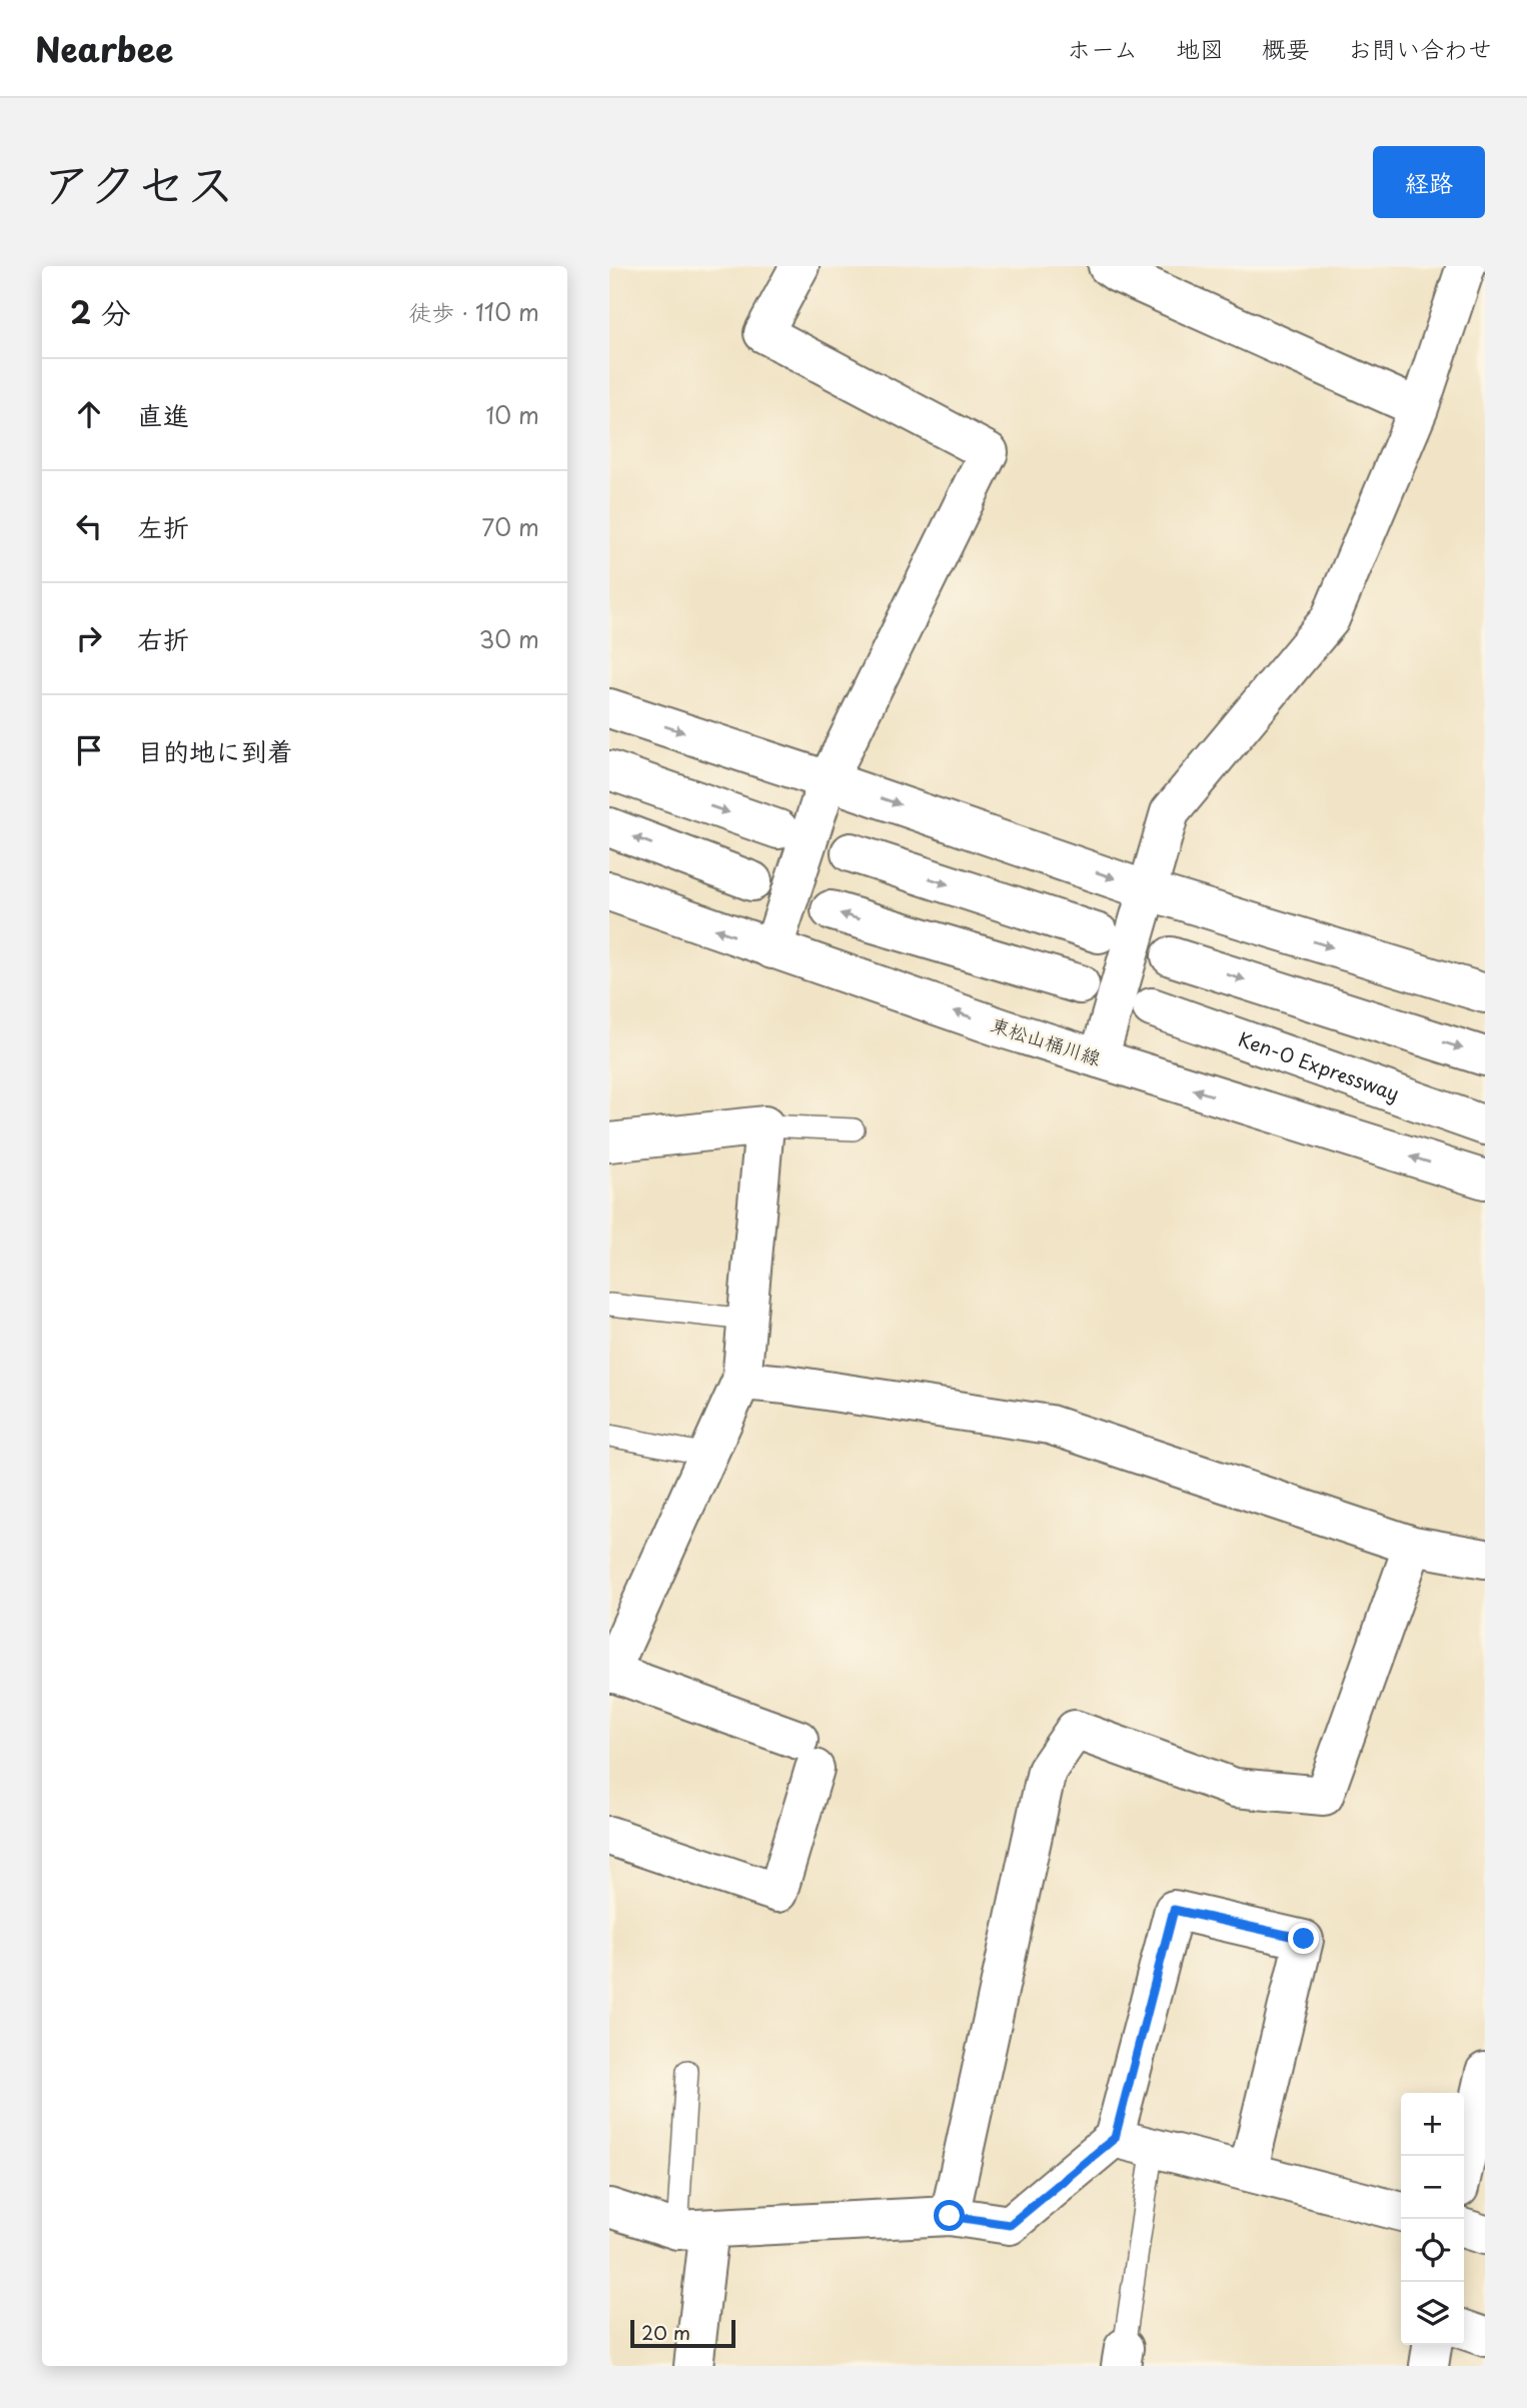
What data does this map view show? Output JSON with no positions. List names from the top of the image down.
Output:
{
  "streets": {
    "main road": ["東松山桶川線", "Ken-O Expressway"]
  },
  "scale_bar": "20 m",
  "page": {
    "header": "Nearbee",
    "nav": [
      "ホーム",
      "地図",
      "概要",
      "お問い合わせ"
    ],
    "title": "アクセス",
    "buttons": "経路",
    "heading": ["2 分", "徒歩 · 110 m"],
    "list": [
      ["直進", "10 m"],
      ["左折", "70 m"],
      ["右折", "30 m"],
      "目的地に到着"
    ],
    "map_buttons": ["+", "−"],
    "scale": "20 m"
  }
}
